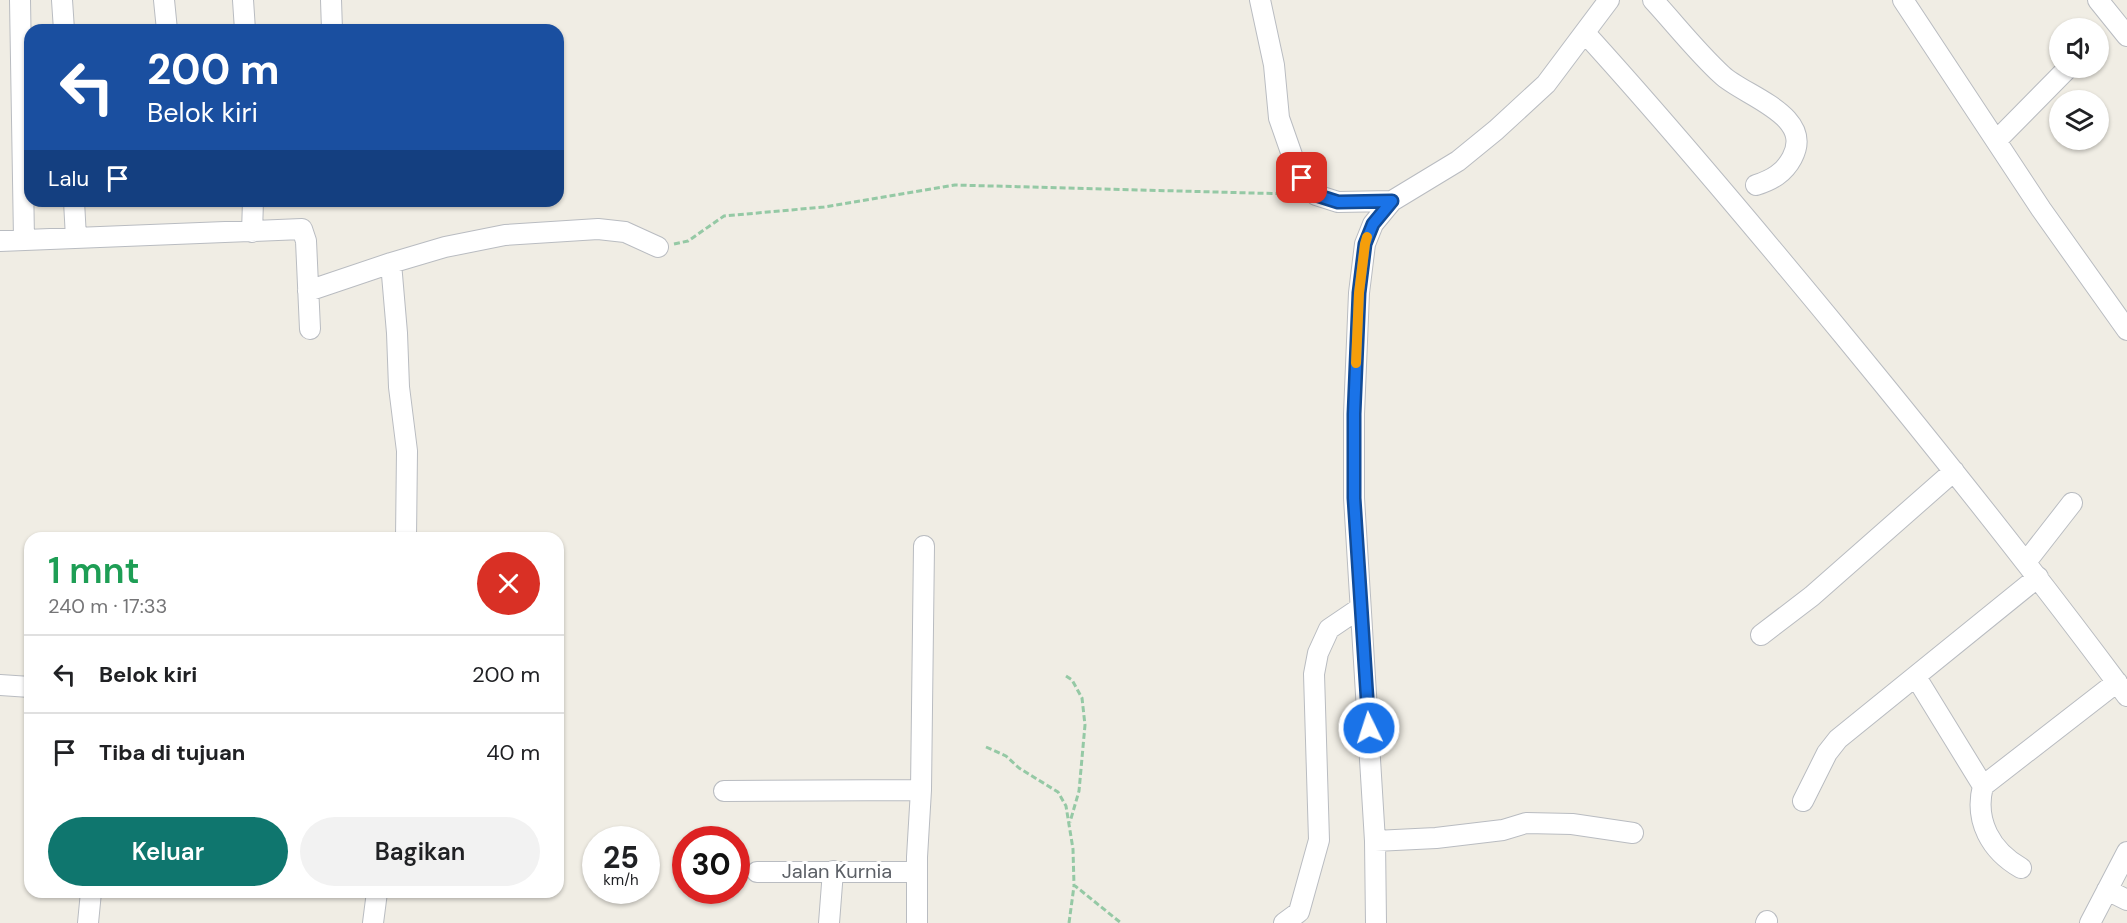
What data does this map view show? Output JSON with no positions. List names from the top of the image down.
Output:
{
  "streets": {
    "street": ["Jalan Kurnia"]
  },
  "page": {
    "turn": ["200 m", "Belok kiri"],
    "then": "Lalu",
    "heading": ["1 mnt", "240 m · 17:33"],
    "list": [
      {
        "name": "Belok kiri",
        "value": "200 m"
      },
      {
        "name": "Tiba di tujuan",
        "value": "40 m"
      }
    ],
    "buttons": ["Keluar", "Bagikan"],
    "speed": "25 km/h",
    "limit": "30"
  }
}
